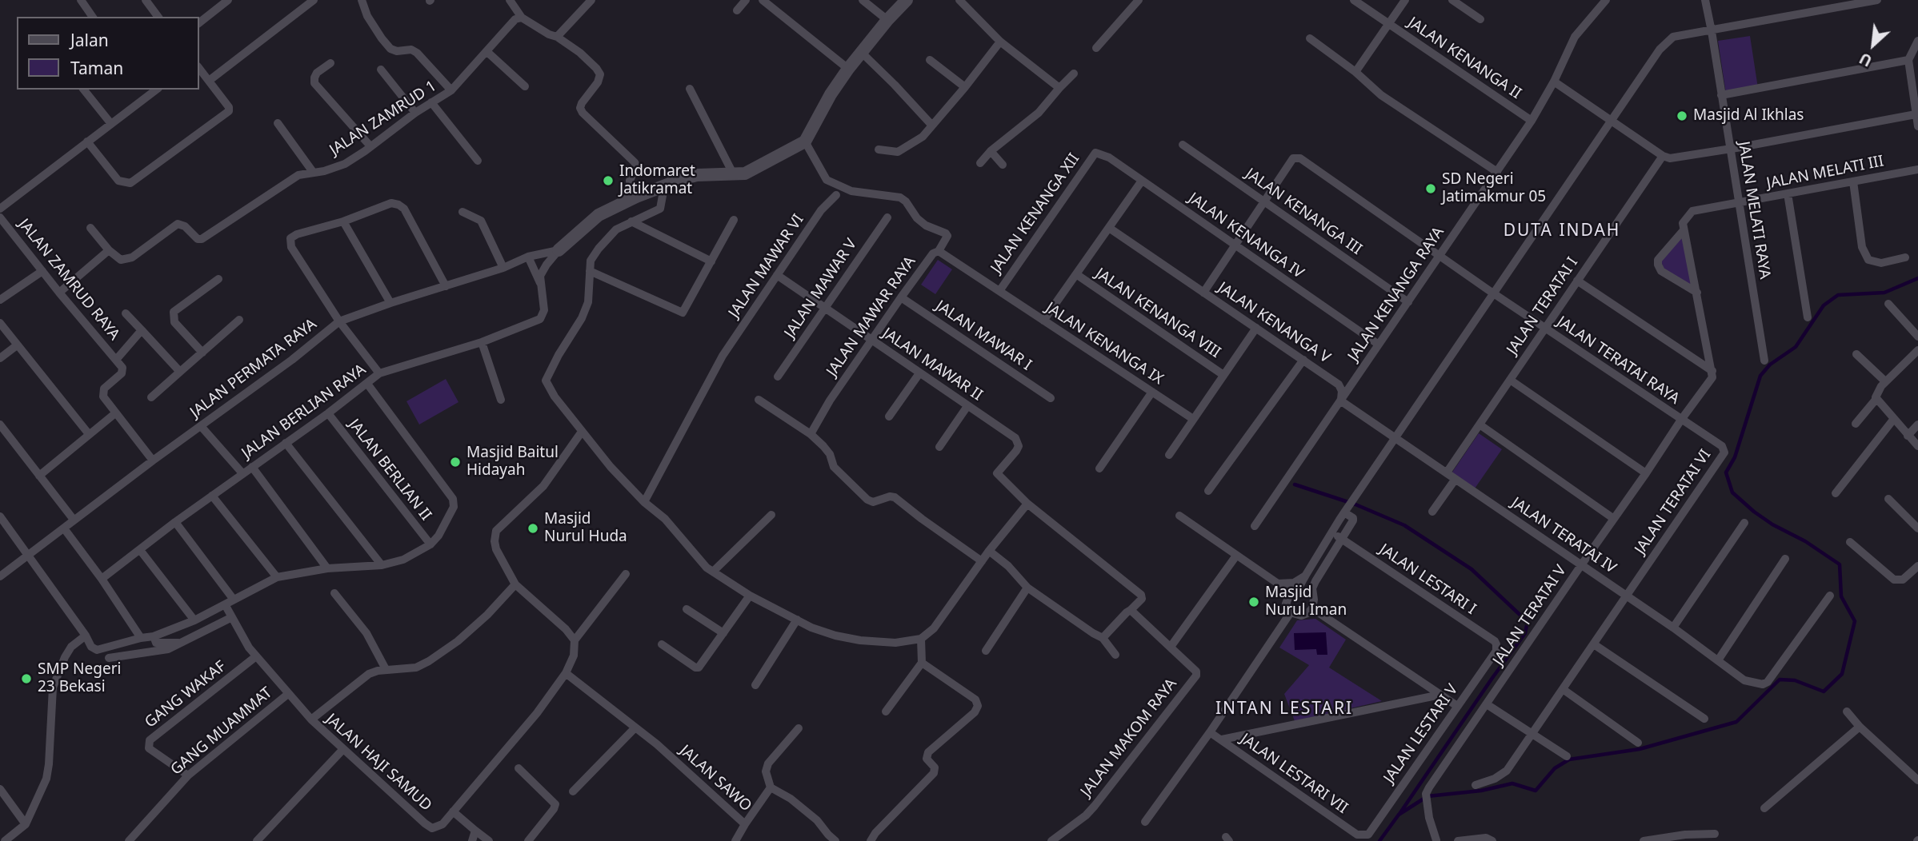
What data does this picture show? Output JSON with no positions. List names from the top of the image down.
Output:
{
  "streets": {
    "street": [
      "JALAN KENANGA II",
      "JALAN ZAMRUD 1",
      "JALAN MELATI III",
      "JALAN MELATI RAYA",
      "JALAN KENANGA III",
      "JALAN KENANGA XII",
      "JALAN KENANGA IV",
      "JALAN MAWAR VI",
      "JALAN ZAMRUD RAYA",
      "JALAN MAWAR V",
      "JALAN KENANGA RAYA",
      "JALAN TERATAI I",
      "JALAN KENANGA VIII",
      "JALAN MAWAR RAYA",
      "JALAN KENANGA V",
      "JALAN MAWAR I",
      "JALAN KENANGA IX",
      "JALAN TERATAI RAYA",
      "JALAN MAWAR II",
      "JALAN PERMATA RAYA",
      "JALAN BERLIAN RAYA",
      "JALAN BERLIAN II",
      "JALAN TERATAI VI",
      "JALAN TERATAI IV",
      "JALAN LESTARI I",
      "JALAN TERATAI V",
      "GANG WAKAF",
      "GANG MUAMMAT",
      "JALAN LESTARI V",
      "JALAN MAKOM RAYA",
      "JALAN HAJI SAMUD",
      "JALAN LESTARI VII",
      "JALAN SAWO"
    ]
  },
  "crossings": [
    ["JALAN KENANGA II", "JALAN KENANGA RAYA"],
    ["JALAN MELATI III", "JALAN MELATI RAYA"],
    ["JALAN KENANGA III", "JALAN KENANGA RAYA"],
    ["JALAN KENANGA III", "JALAN TERATAI RAYA"],
    ["JALAN KENANGA XII", "JALAN KENANGA IV"],
    ["JALAN KENANGA XII", "JALAN MAWAR RAYA"],
    ["JALAN KENANGA XII", "JALAN KENANGA IX"],
    ["JALAN KENANGA IV", "JALAN KENANGA RAYA"],
    ["JALAN MAWAR VI", "JALAN MAWAR II"],
    ["JALAN MAWAR V", "JALAN MAWAR II"],
    ["JALAN KENANGA RAYA", "JALAN KENANGA V"],
    ["JALAN KENANGA RAYA", "JALAN TERATAI RAYA"],
    ["JALAN KENANGA RAYA", "JALAN TERATAI IV"],
    ["JALAN TERATAI I", "JALAN TERATAI RAYA"],
    ["JALAN TERATAI I", "JALAN TERATAI IV"],
    ["JALAN MAWAR RAYA", "JALAN MAWAR I"],
    ["JALAN MAWAR RAYA", "JALAN KENANGA IX"],
    ["JALAN MAWAR RAYA", "JALAN MAWAR II"],
    ["JALAN KENANGA V", "JALAN TERATAI IV"],
    ["JALAN TERATAI RAYA", "JALAN TERATAI VI"],
    ["JALAN TERATAI RAYA", "JALAN TERATAI V"],
    ["JALAN PERMATA RAYA", "JALAN BERLIAN RAYA"],
    ["JALAN BERLIAN RAYA", "JALAN BERLIAN II"],
    ["JALAN TERATAI VI", "JALAN TERATAI IV"],
    ["JALAN TERATAI IV", "JALAN TERATAI V"],
    ["JALAN LESTARI I", "JALAN LESTARI V"],
    ["GANG WAKAF", "GANG MUAMMAT"],
    ["GANG WAKAF", "JALAN HAJI SAMUD"],
    ["GANG MUAMMAT", "JALAN HAJI SAMUD"],
    ["JALAN LESTARI V", "JALAN LESTARI VII"],
    ["JALAN HAJI SAMUD", "JALAN SAWO"]
  ],
  "districts": ["DUTA INDAH", "INTAN LESTARI"],
  "places": [
    "Masjid Al Ikhlas",
    "Indomaret Jatikramat",
    "SD Negeri Jatimakmur 05",
    "Masjid Baitul Hidayah",
    "Masjid Nurul Huda",
    "Masjid Nurul Iman",
    "SMP Negeri 23 Bekasi"
  ],
  "legend": ["Jalan", "Taman"],
  "north": "bottom left"
}
